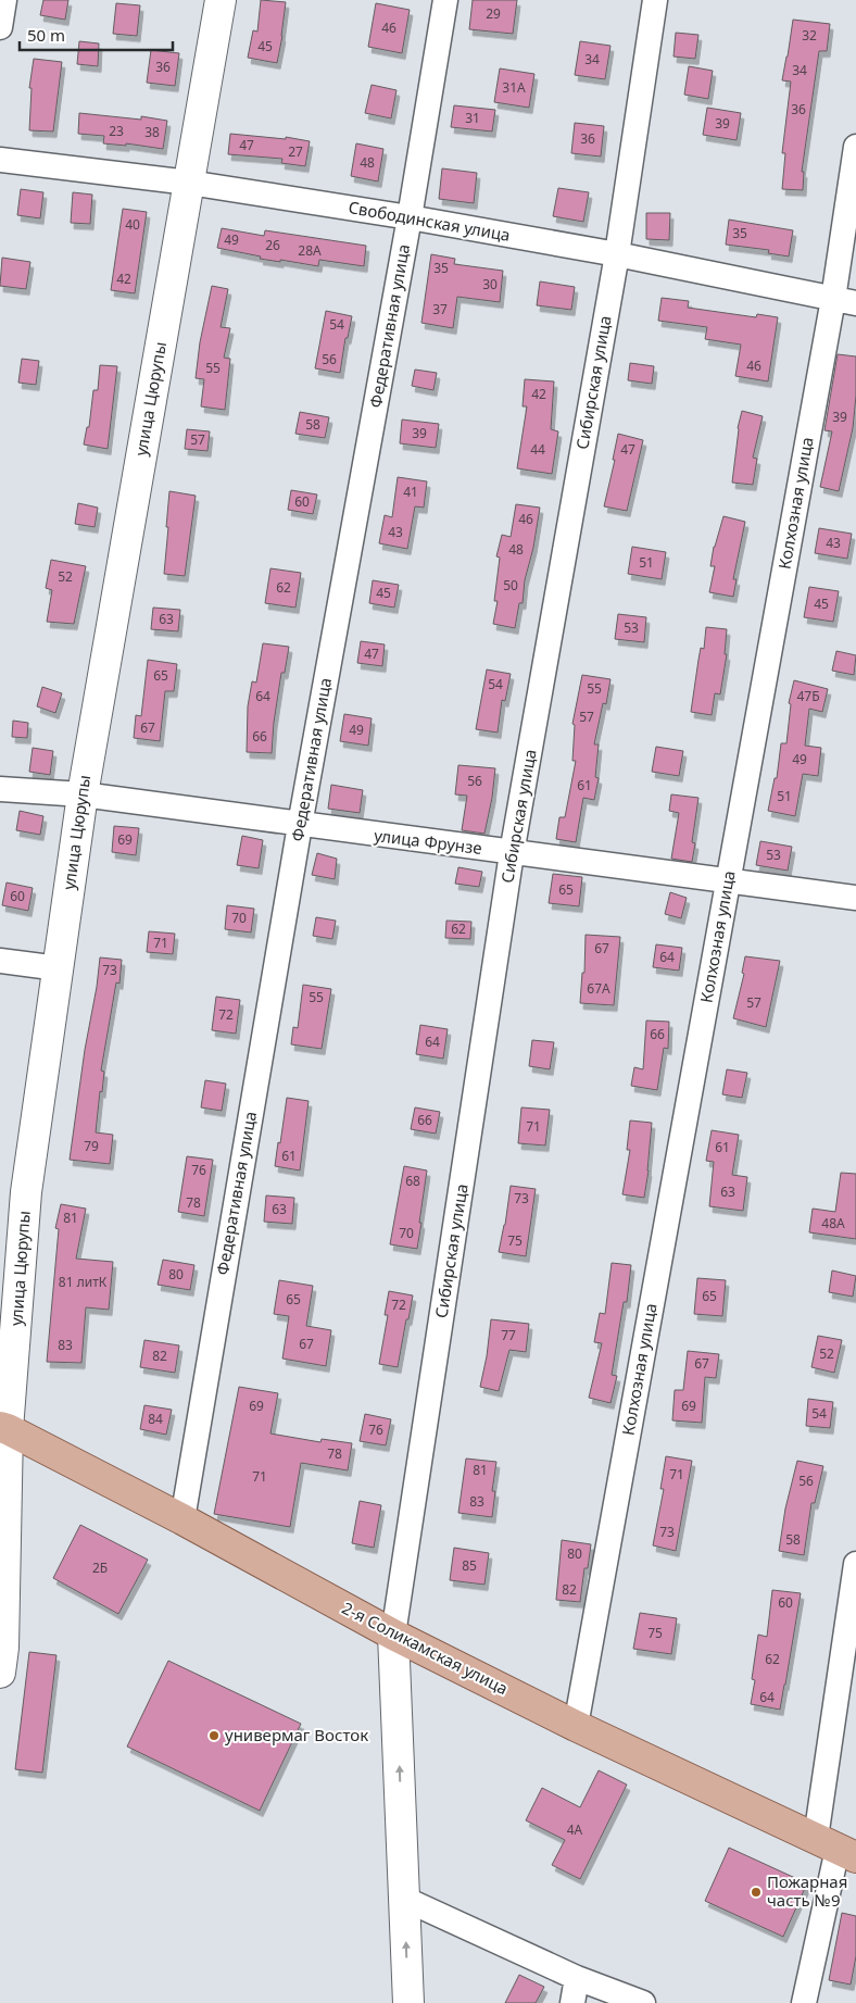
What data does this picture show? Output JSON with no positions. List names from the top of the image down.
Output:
{
  "streets": {
    "main road": ["2-я Соликамская улица"],
    "street": [
      "Свободинская улица",
      "Федеративная улица",
      "Сибирская улица",
      "улица Цюрупы",
      "Колхозная улица",
      "улица Фрунзе"
    ]
  },
  "crossings": [
    ["Свободинская улица", "Федеративная улица"],
    ["Свободинская улица", "Сибирская улица"],
    ["Свободинская улица", "улица Цюрупы"],
    ["Свободинская улица", "Колхозная улица"],
    ["Федеративная улица", "улица Фрунзе"],
    ["Федеративная улица", "2-я Соликамская улица"],
    ["Сибирская улица", "улица Фрунзе"],
    ["Сибирская улица", "2-я Соликамская улица"],
    ["улица Цюрупы", "улица Фрунзе"],
    ["улица Цюрупы", "2-я Соликамская улица"],
    ["Колхозная улица", "улица Фрунзе"],
    ["Колхозная улица", "2-я Соликамская улица"]
  ],
  "places": ["универмаг Восток", "Пожарная часть №9"],
  "house_numbers": [
    "29",
    "46",
    "32",
    "45",
    "34",
    "36",
    "34",
    "31А",
    "36",
    "31",
    "39",
    "23",
    "38",
    "36",
    "47",
    "27",
    "48",
    "40",
    "35",
    "49",
    "26",
    "28А",
    "35",
    "42",
    "30",
    "37",
    "54",
    "56",
    "46",
    "55",
    "42",
    "39",
    "58",
    "39",
    "57",
    "44",
    "47",
    "41",
    "60",
    "46",
    "43",
    "43",
    "48",
    "51",
    "52",
    "50",
    "62",
    "45",
    "45",
    "63",
    "53",
    "47",
    "65",
    "54",
    "55",
    "64",
    "47Б",
    "57",
    "67",
    "49",
    "66",
    "49",
    "56",
    "61",
    "51",
    "69",
    "53",
    "65",
    "60",
    "70",
    "62",
    "71",
    "67",
    "64",
    "73",
    "67А",
    "55",
    "57",
    "72",
    "66",
    "64",
    "66",
    "71",
    "79",
    "61",
    "61",
    "76",
    "68",
    "63",
    "73",
    "78",
    "63",
    "81",
    "48А",
    "70",
    "75",
    "80",
    "81 литК",
    "65",
    "65",
    "72",
    "77",
    "67",
    "83",
    "52",
    "82",
    "67",
    "69",
    "69",
    "54",
    "84",
    "76",
    "78",
    "81",
    "71",
    "71",
    "56",
    "83",
    "73",
    "58",
    "80",
    "85",
    "2Б",
    "82",
    "60",
    "75",
    "62",
    "64",
    "4А"
  ],
  "scale_bar": "50 m"
}
